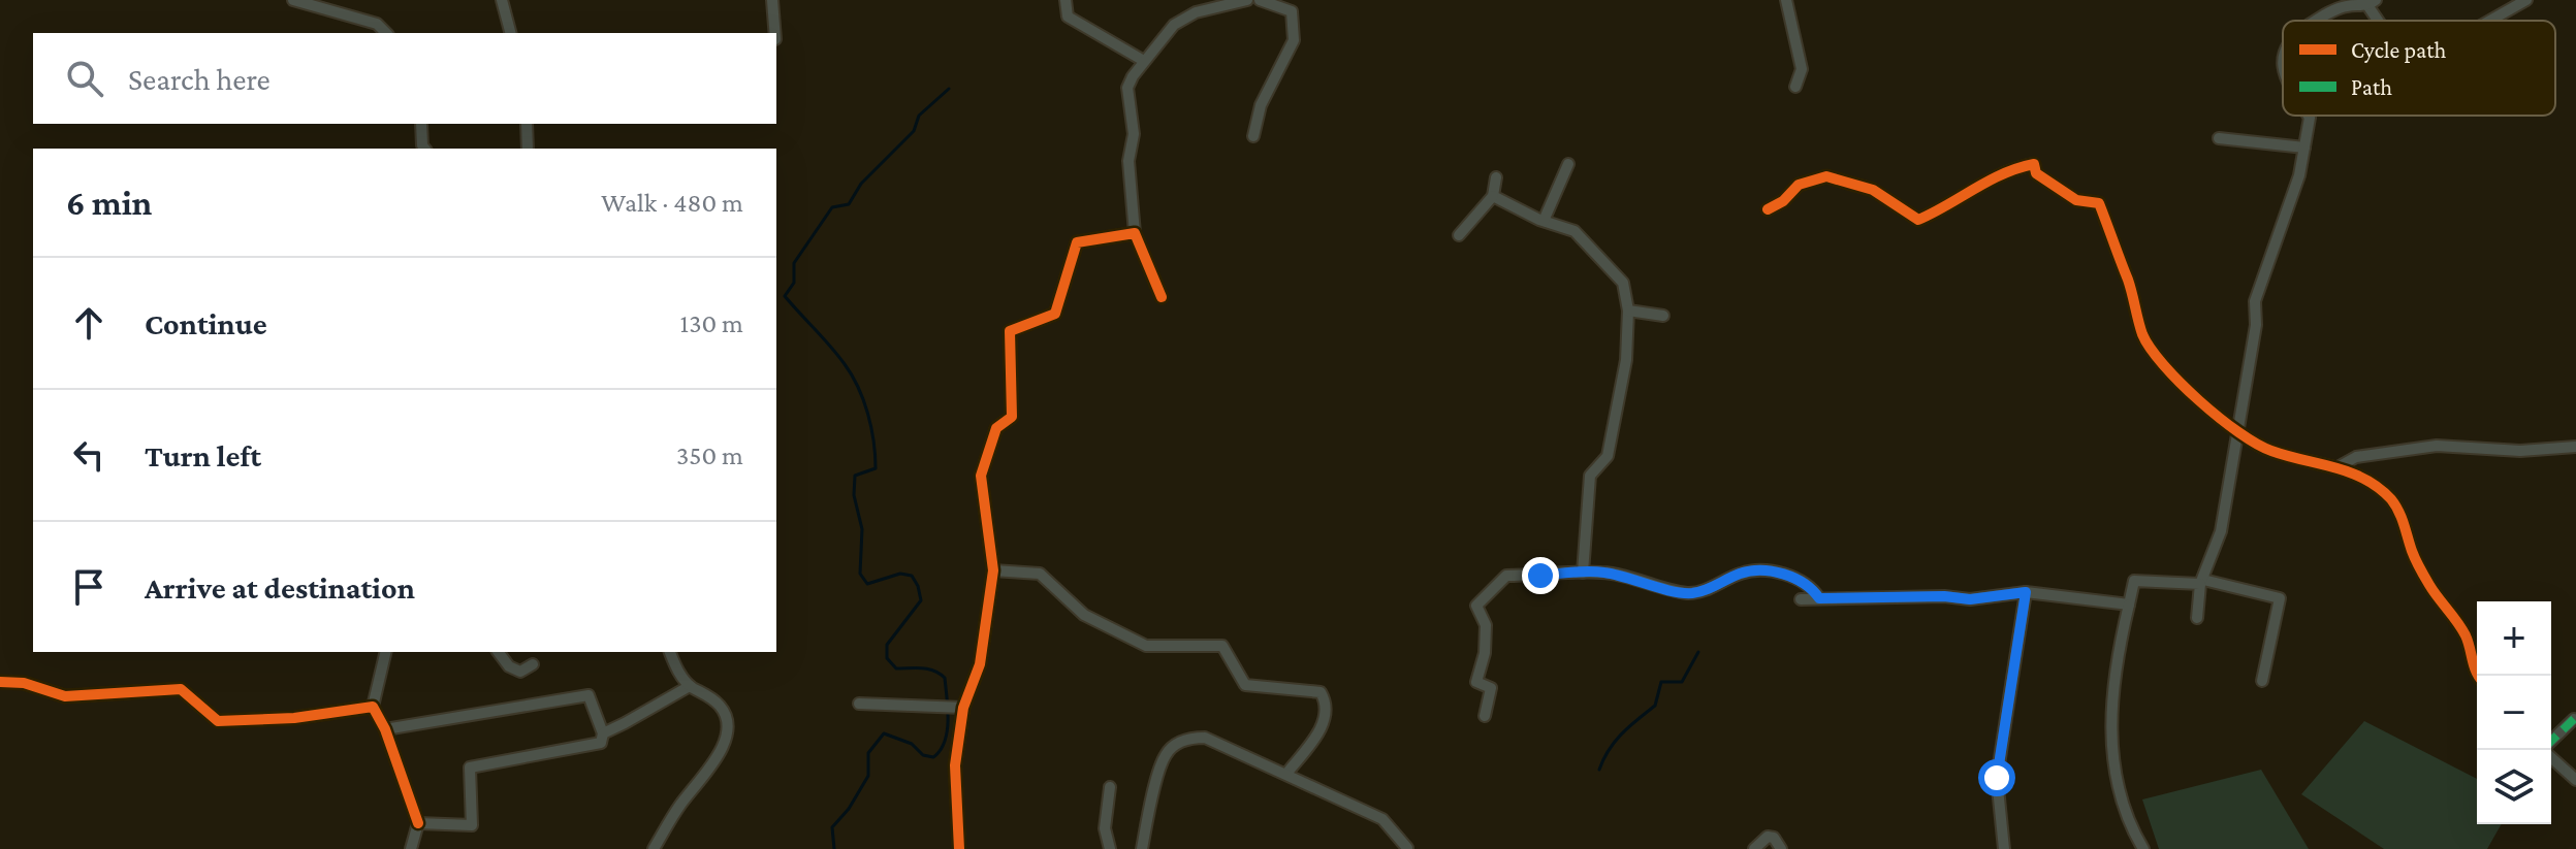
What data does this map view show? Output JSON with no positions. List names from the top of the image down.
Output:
{
  "legend": ["Cycle path", "Path"],
  "page": {
    "search": "Search here",
    "heading": ["6 min", "Walk · 480 m"],
    "list": [
      ["Continue", "130 m"],
      ["Turn left", "350 m"],
      "Arrive at destination"
    ],
    "map_buttons": ["+", "−"]
  }
}
